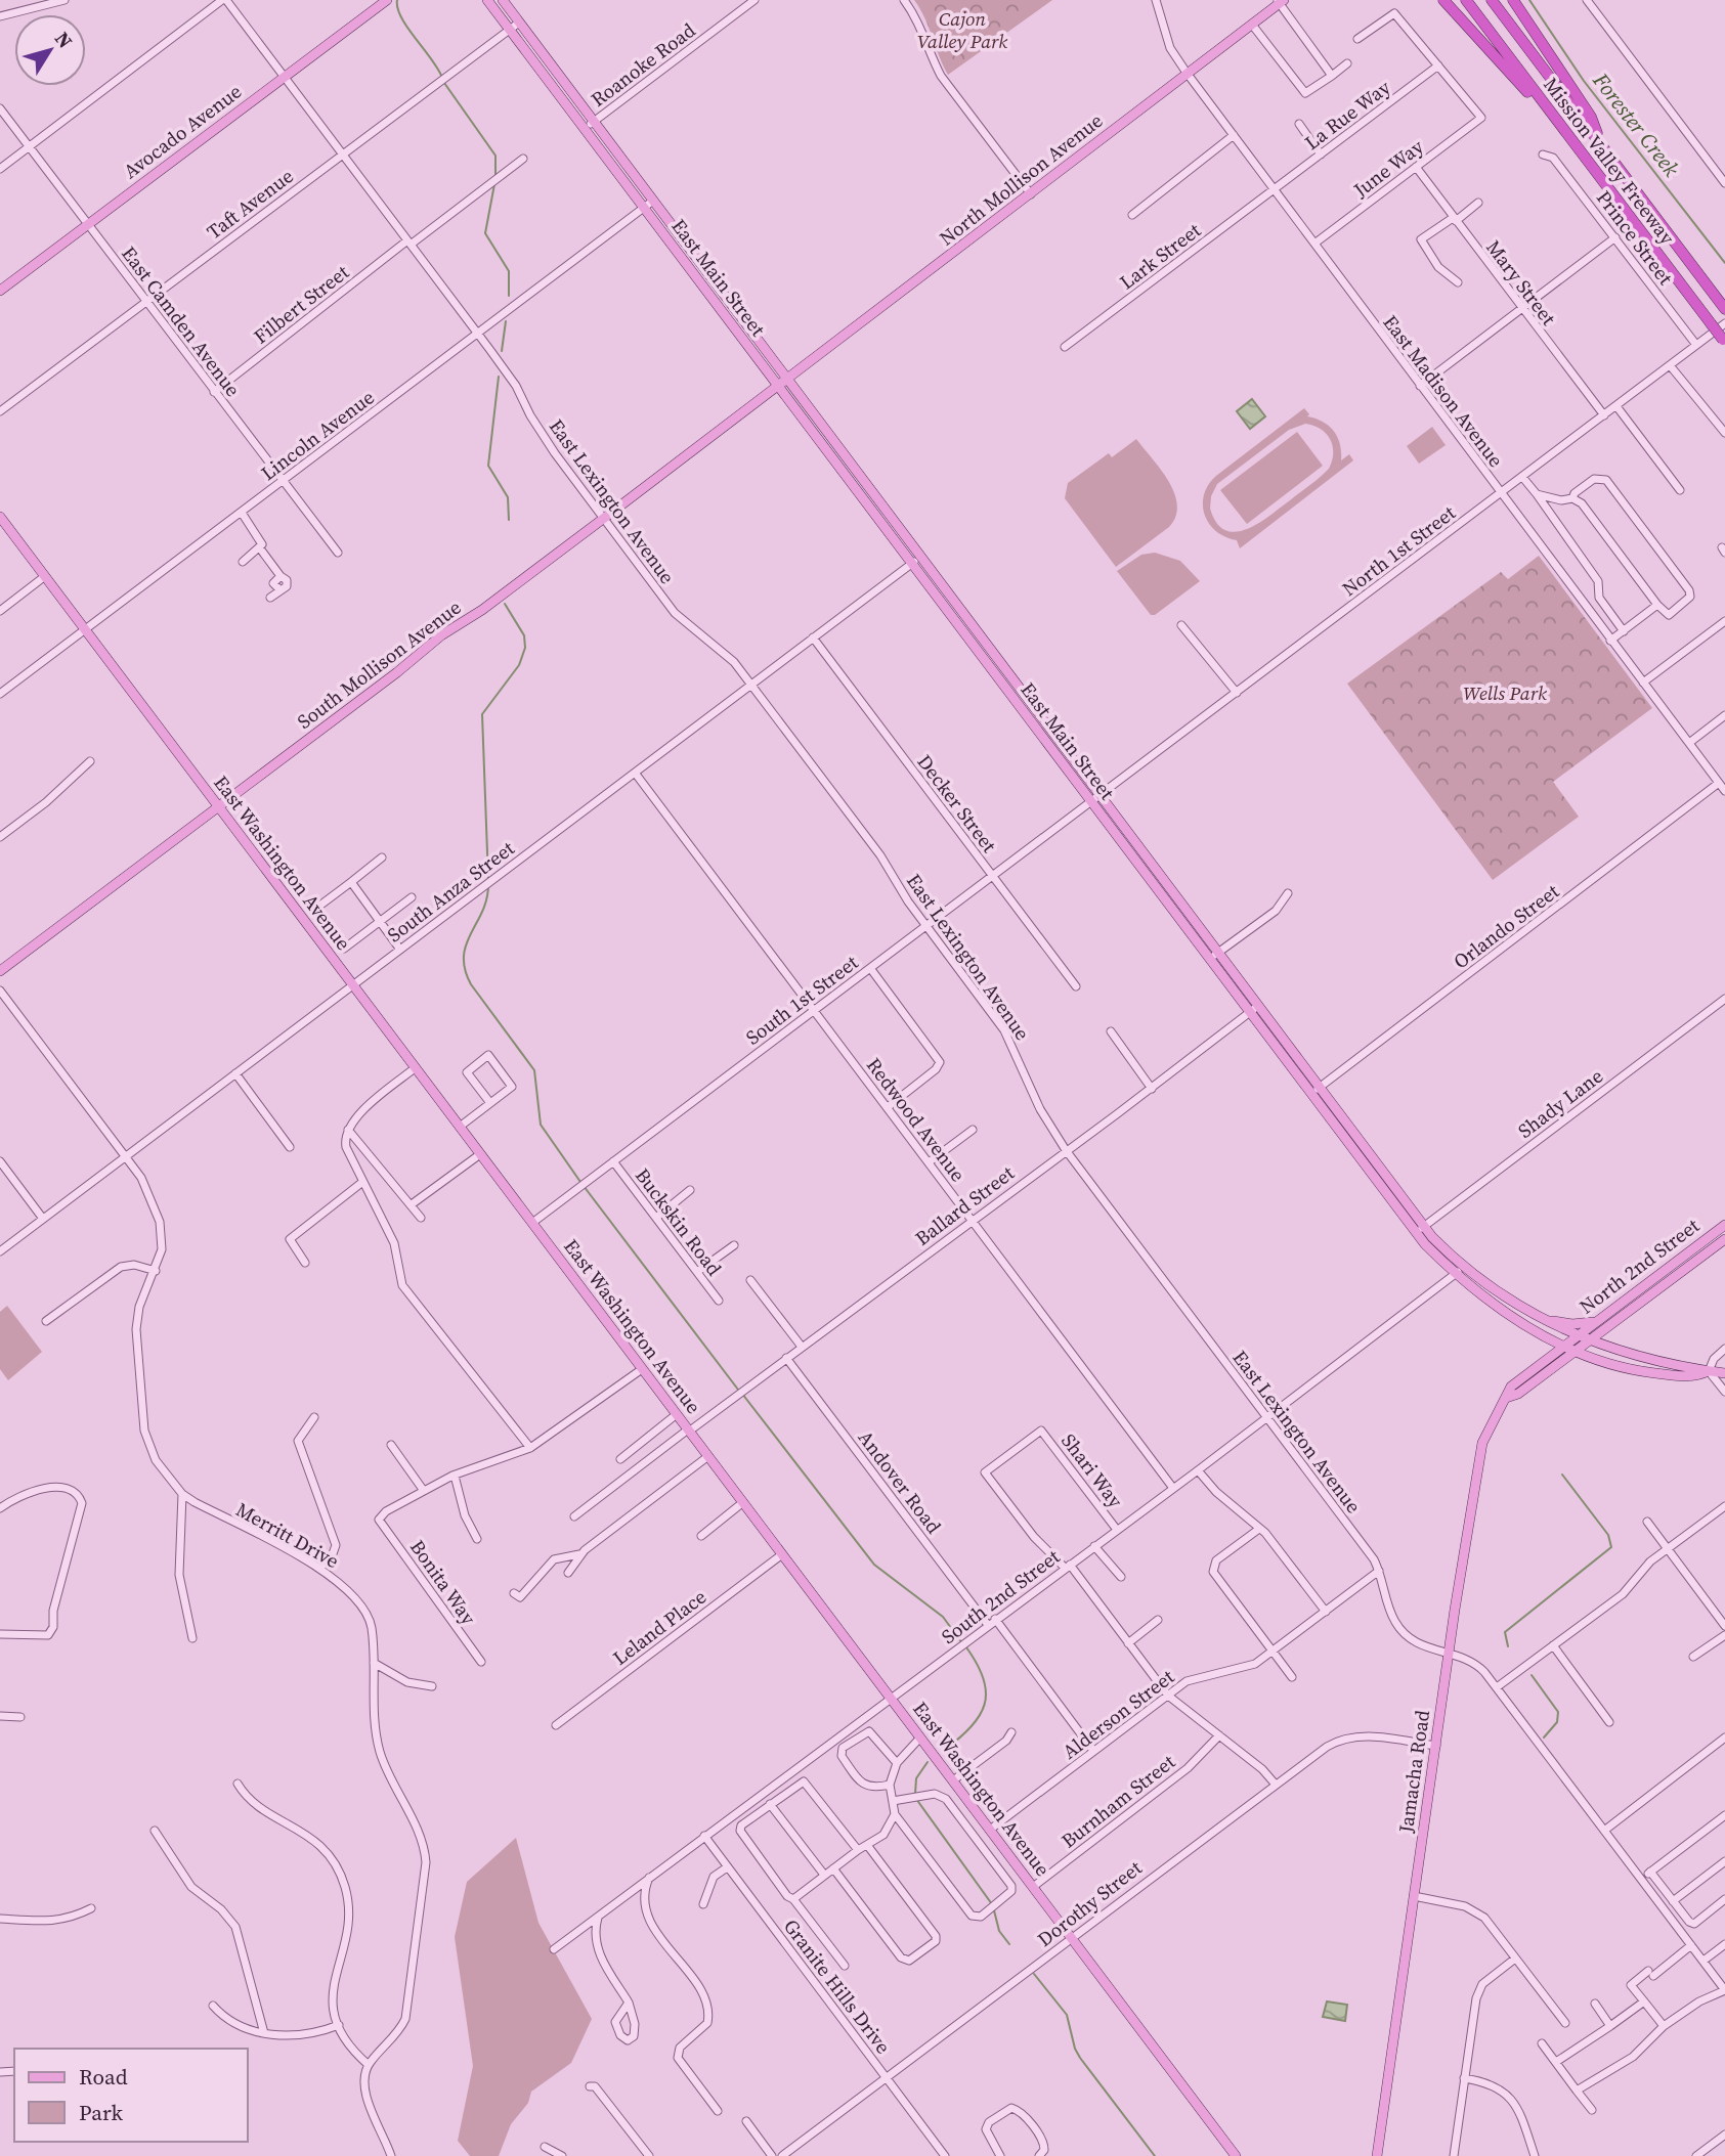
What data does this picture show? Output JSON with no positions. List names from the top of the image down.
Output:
{
  "streets": {
    "highway": ["Mission Valley Freeway"],
    "main road": [
      "Avocado Avenue",
      "North Mollison Avenue",
      "East Main Street",
      "South Mollison Avenue",
      "East Washington Avenue",
      "North 2nd Street",
      "Jamacha Road"
    ],
    "street": [
      "Roanoke Road",
      "La Rue Way",
      "June Way",
      "Taft Avenue",
      "Prince Street",
      "Lark Street",
      "Mary Street",
      "Filbert Street",
      "East Camden Avenue",
      "East Madison Avenue",
      "Lincoln Avenue",
      "East Lexington Avenue",
      "North 1st Street",
      "Decker Street",
      "South Anza Street",
      "Orlando Street",
      "South 1st Street",
      "Shady Lane",
      "Redwood Avenue",
      "Ballard Street",
      "Buckskin Road",
      "Shari Way",
      "Andover Road",
      "Merritt Drive",
      "Bonita Way",
      "South 2nd Street",
      "Leland Place",
      "Alderson Street",
      "Burnham Street",
      "Dorothy Street",
      "Granite Hills Drive"
    ]
  },
  "crossings": [
    ["Roanoke Road", "East Main Street"],
    ["La Rue Way", "June Way"],
    ["La Rue Way", "Lark Street"],
    ["La Rue Way", "East Madison Avenue"],
    ["Avocado Avenue", "East Camden Avenue"],
    ["Avocado Avenue", "East Lexington Avenue"],
    ["June Way", "Mary Street"],
    ["June Way", "East Madison Avenue"],
    ["North Mollison Avenue", "East Main Street"],
    ["North Mollison Avenue", "East Madison Avenue"],
    ["North Mollison Avenue", "South Mollison Avenue"],
    ["Taft Avenue", "East Main Street"],
    ["Taft Avenue", "East Camden Avenue"],
    ["Taft Avenue", "East Lexington Avenue"],
    ["Prince Street", "North 1st Street"],
    ["Lark Street", "East Madison Avenue"],
    ["East Main Street", "Lincoln Avenue"],
    ["East Main Street", "North 1st Street"],
    ["East Main Street", "South Mollison Avenue"],
    ["East Main Street", "South Anza Street"],
    ["East Main Street", "Orlando Street"],
    ["East Main Street", "South 1st Street"],
    ["East Main Street", "Shady Lane"],
    ["East Main Street", "Ballard Street"],
    ["East Main Street", "North 2nd Street"],
    ["East Main Street", "South 2nd Street"],
    ["East Main Street", "Jamacha Road"],
    ["Mary Street", "North 1st Street"],
    ["Filbert Street", "East Camden Avenue"],
    ["Filbert Street", "East Lexington Avenue"],
    ["East Camden Avenue", "Lincoln Avenue"],
    ["East Madison Avenue", "North 1st Street"],
    ["East Madison Avenue", "Orlando Street"],
    ["Lincoln Avenue", "East Lexington Avenue"],
    ["Lincoln Avenue", "East Washington Avenue"],
    ["East Lexington Avenue", "South Mollison Avenue"],
    ["East Lexington Avenue", "South Anza Street"],
    ["East Lexington Avenue", "South 1st Street"],
    ["East Lexington Avenue", "Ballard Street"],
    ["East Lexington Avenue", "South 2nd Street"],
    ["East Lexington Avenue", "Alderson Street"],
    ["East Lexington Avenue", "Jamacha Road"],
    ["North 1st Street", "South 1st Street"],
    ["South Mollison Avenue", "East Washington Avenue"],
    ["Decker Street", "South Anza Street"],
    ["Decker Street", "South 1st Street"],
    ["East Washington Avenue", "South Anza Street"],
    ["East Washington Avenue", "South 1st Street"],
    ["East Washington Avenue", "Ballard Street"],
    ["East Washington Avenue", "South 2nd Street"],
    ["East Washington Avenue", "Leland Place"],
    ["East Washington Avenue", "Alderson Street"],
    ["East Washington Avenue", "Burnham Street"],
    ["East Washington Avenue", "Dorothy Street"],
    ["South Anza Street", "Redwood Avenue"],
    ["South Anza Street", "Merritt Drive"],
    ["South 1st Street", "Redwood Avenue"],
    ["South 1st Street", "Buckskin Road"],
    ["Redwood Avenue", "Ballard Street"],
    ["Redwood Avenue", "South 2nd Street"],
    ["Ballard Street", "Andover Road"],
    ["North 2nd Street", "Jamacha Road"],
    ["Shari Way", "South 2nd Street"],
    ["Andover Road", "South 2nd Street"],
    ["Andover Road", "Alderson Street"],
    ["South 2nd Street", "Granite Hills Drive"],
    ["Jamacha Road", "Dorothy Street"],
    ["Dorothy Street", "Granite Hills Drive"]
  ],
  "water": ["Forester Creek"],
  "parks": ["Cajon Valley Park", "Wells Park"],
  "legend": ["Road", "Park"],
  "north": "top right"
}
